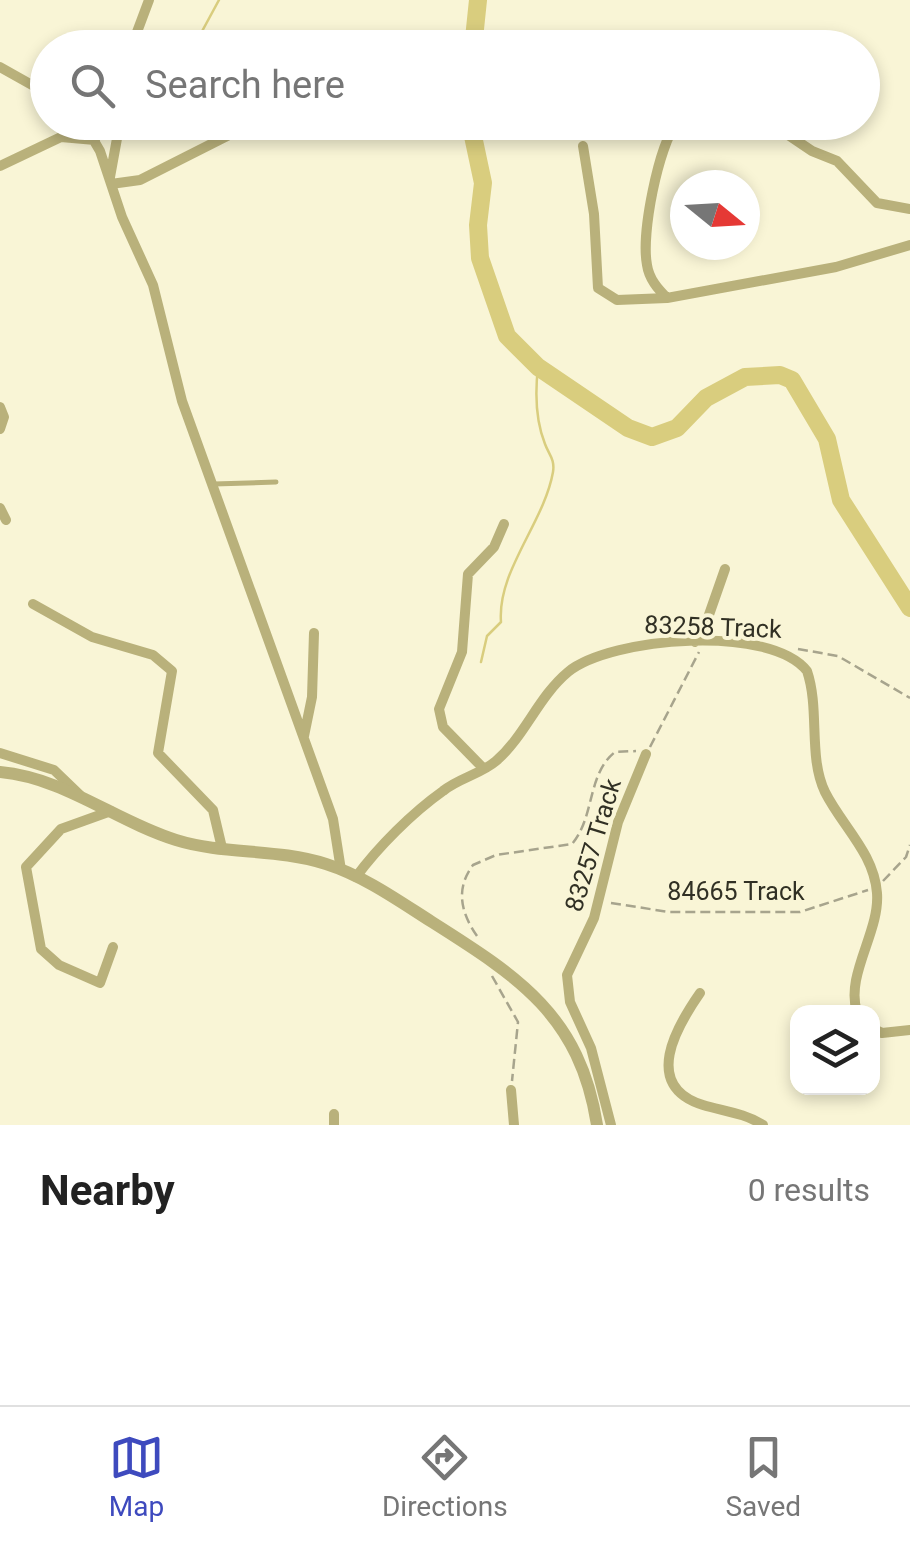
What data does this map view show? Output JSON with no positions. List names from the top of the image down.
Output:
{
  "streets": {
    "street": ["83258 Track", "83257 Track"],
    "path": ["84665 Track"]
  },
  "crossings": [
    ["83258 Track", "83257 Track"],
    ["83257 Track", "84665 Track"]
  ],
  "north": "right",
  "page": {
    "search": "Search here",
    "heading": ["Nearby", "0 results"],
    "nav": ["Map", "Directions", "Saved"]
  }
}
